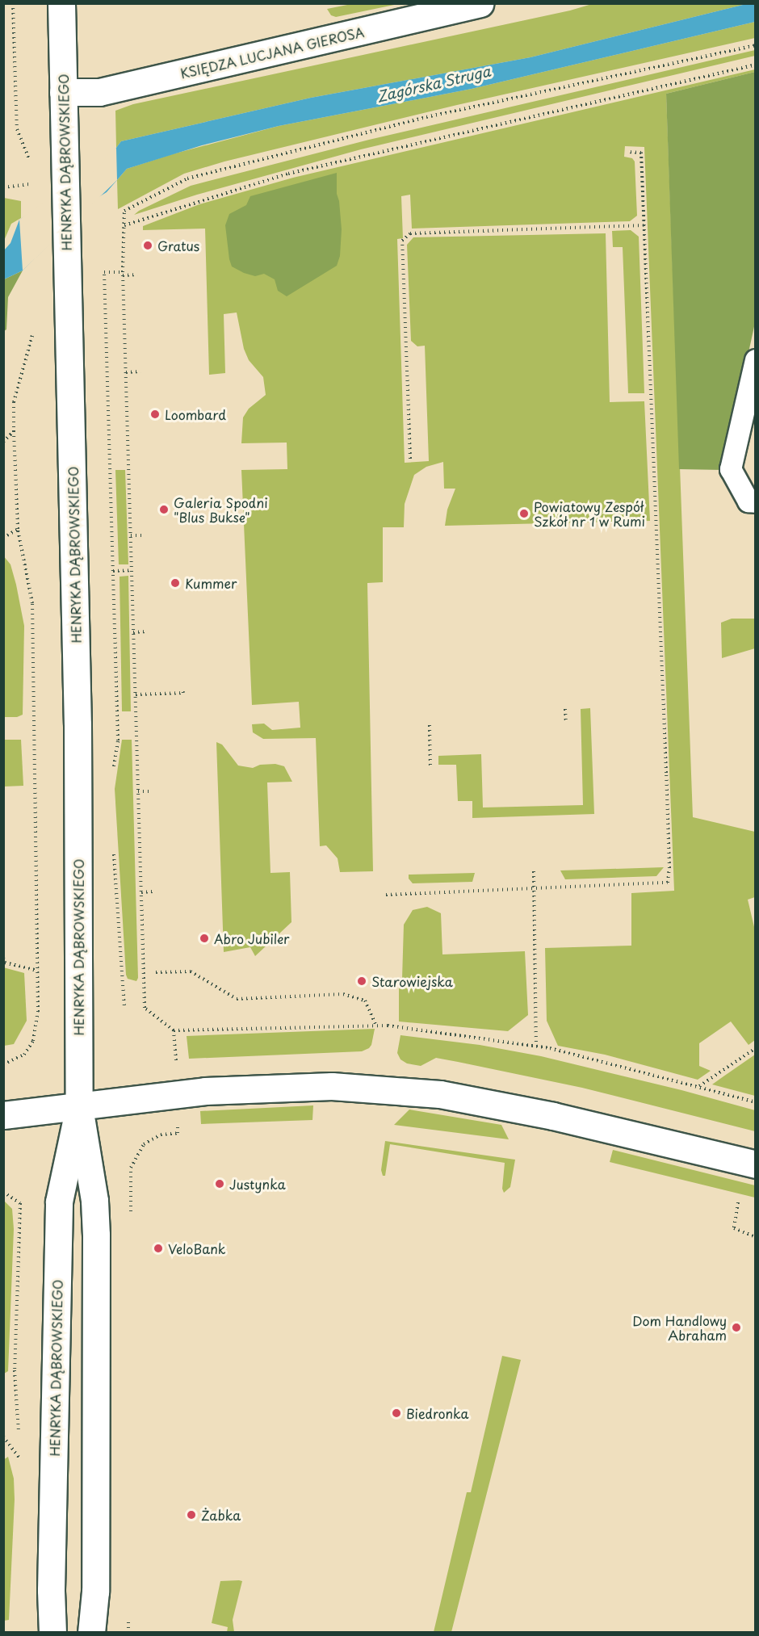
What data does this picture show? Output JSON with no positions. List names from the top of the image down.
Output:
{
  "streets": {
    "main road": ["KSIĘDZA LUCJANA GIEROSA", "HENRYKA DĄBROWSKIEGO"]
  },
  "crossings": [
    ["KSIĘDZA LUCJANA GIEROSA", "HENRYKA DĄBROWSKIEGO"]
  ],
  "water": ["Zagórska Struga"],
  "places": [
    "Gratus",
    "Loombard",
    "Galeria Spodni \"Blus Bukse\"",
    "Powiatowy Zespół Szkół nr 1 w Rumi",
    "Kummer",
    "Abro Jubiler",
    "Starowiejska",
    "Justynka",
    "VeloBank",
    "Dom Handlowy Abraham",
    "Biedronka",
    "Żabka"
  ]
}
